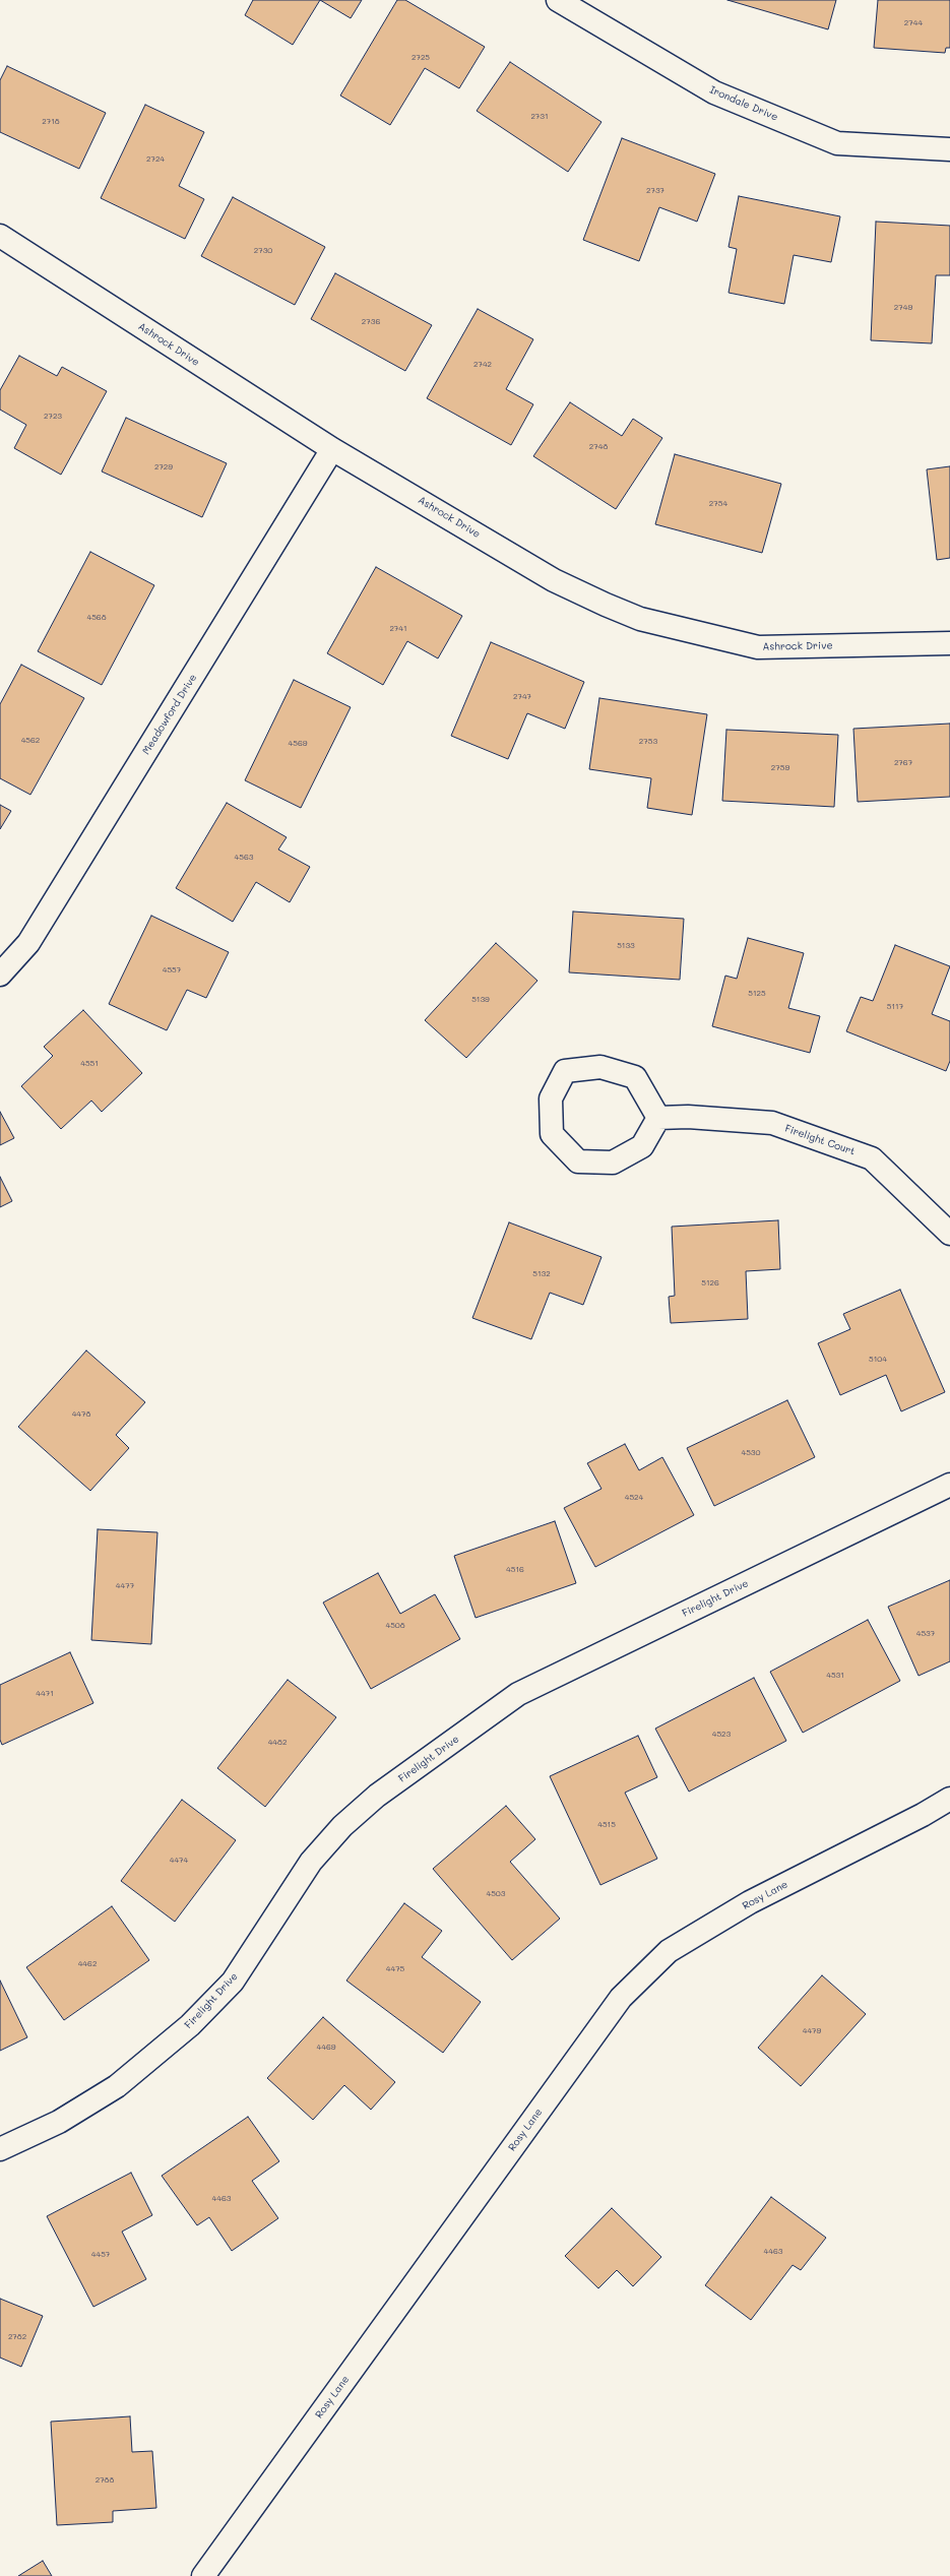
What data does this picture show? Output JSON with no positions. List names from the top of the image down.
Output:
{
  "streets": {
    "street": [
      "Irondale Drive",
      "Ashrock Drive",
      "Meadowford Drive",
      "Firelight Court",
      "Firelight Drive",
      "Rosy Lane"
    ]
  },
  "crossings": [
    ["Ashrock Drive", "Meadowford Drive"]
  ],
  "house_numbers": [
    "2744",
    "2725",
    "2731",
    "2718",
    "2724",
    "2737",
    "2730",
    "2749",
    "2736",
    "2742",
    "2723",
    "2748",
    "2729",
    "2754",
    "4568",
    "2741",
    "2747",
    "4562",
    "2753",
    "4569",
    "2767",
    "2759",
    "4563",
    "5133",
    "4557",
    "5125",
    "5139",
    "5117",
    "4551",
    "5132",
    "5126",
    "5104",
    "4478",
    "4530",
    "4524",
    "4516",
    "4477",
    "4508",
    "4537",
    "4531",
    "4471",
    "4523",
    "4482",
    "4515",
    "4474",
    "4503",
    "4462",
    "4475",
    "4479",
    "4469",
    "4463",
    "4463",
    "4457",
    "2782",
    "2788"
  ]
}
